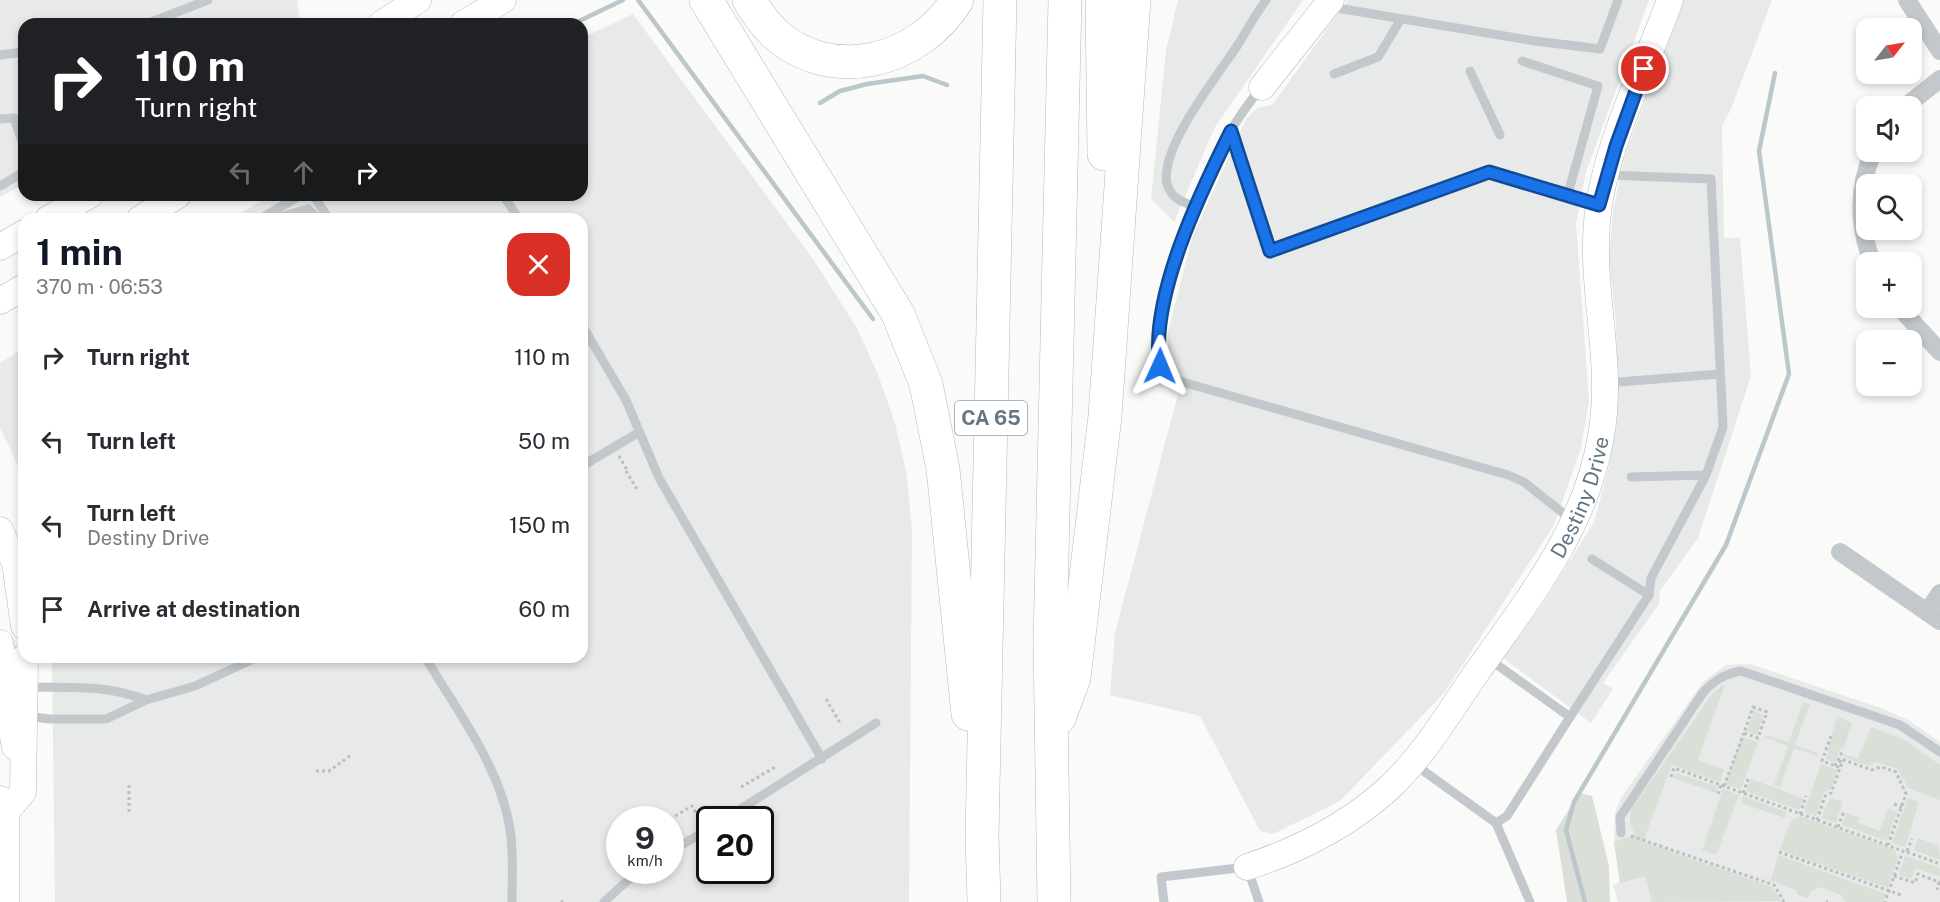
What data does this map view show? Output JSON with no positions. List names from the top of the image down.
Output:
{
  "streets": {
    "highway": ["CA 65"],
    "street": ["Destiny Drive"]
  },
  "north": "top right",
  "page": {
    "map_buttons": ["+", "−"],
    "turn": ["110 m", "Turn right"],
    "heading": ["1 min", "370 m · 06:53"],
    "list": [
      {
        "name": "Turn right",
        "value": "110 m"
      },
      {
        "name": "Turn left",
        "value": "50 m"
      },
      {
        "name": "Turn left",
        "note": "Destiny Drive",
        "value": "150 m"
      },
      {
        "name": "Arrive at destination",
        "value": "60 m"
      }
    ],
    "speed": "9 km/h",
    "limit": "20"
  }
}
